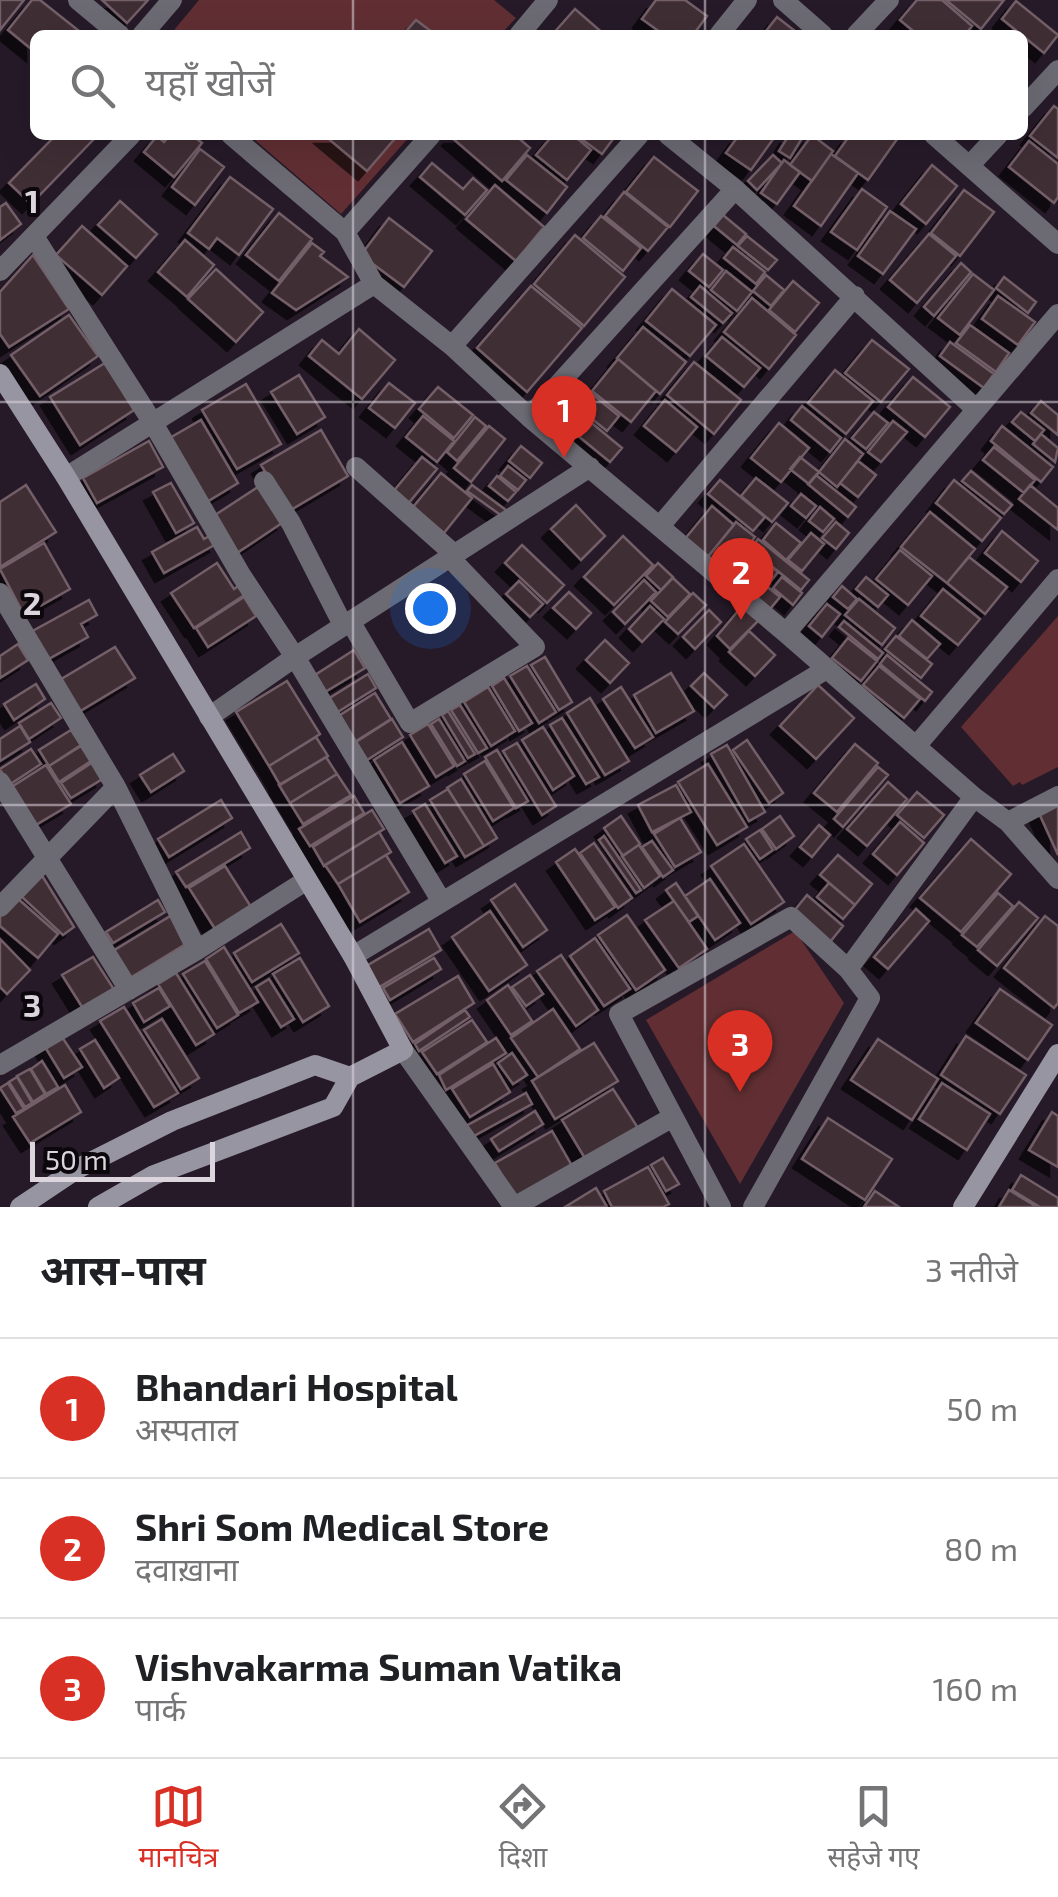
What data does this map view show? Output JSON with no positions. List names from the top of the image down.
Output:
{
  "scale_bar": "50 m",
  "page": {
    "search": "यहाँ खोजें",
    "pins": ["1", "2", "3"],
    "scale": "50 m",
    "heading": ["आस-पास", "3 नतीजे"],
    "list": [
      {
        "mark": "1",
        "name": "Bhandari Hospital",
        "note": "अस्पताल",
        "value": "50 m"
      },
      {
        "mark": "2",
        "name": "Shri Som Medical Store",
        "note": "दवाख़ाना",
        "value": "80 m"
      },
      {
        "mark": "3",
        "name": "Vishvakarma Suman Vatika",
        "note": "पार्क",
        "value": "160 m"
      }
    ],
    "nav": ["मानचित्र", "दिशा", "सहेजे गए"]
  },
  "grid": {
    "rows": ["1", "2", "3"]
  }
}
